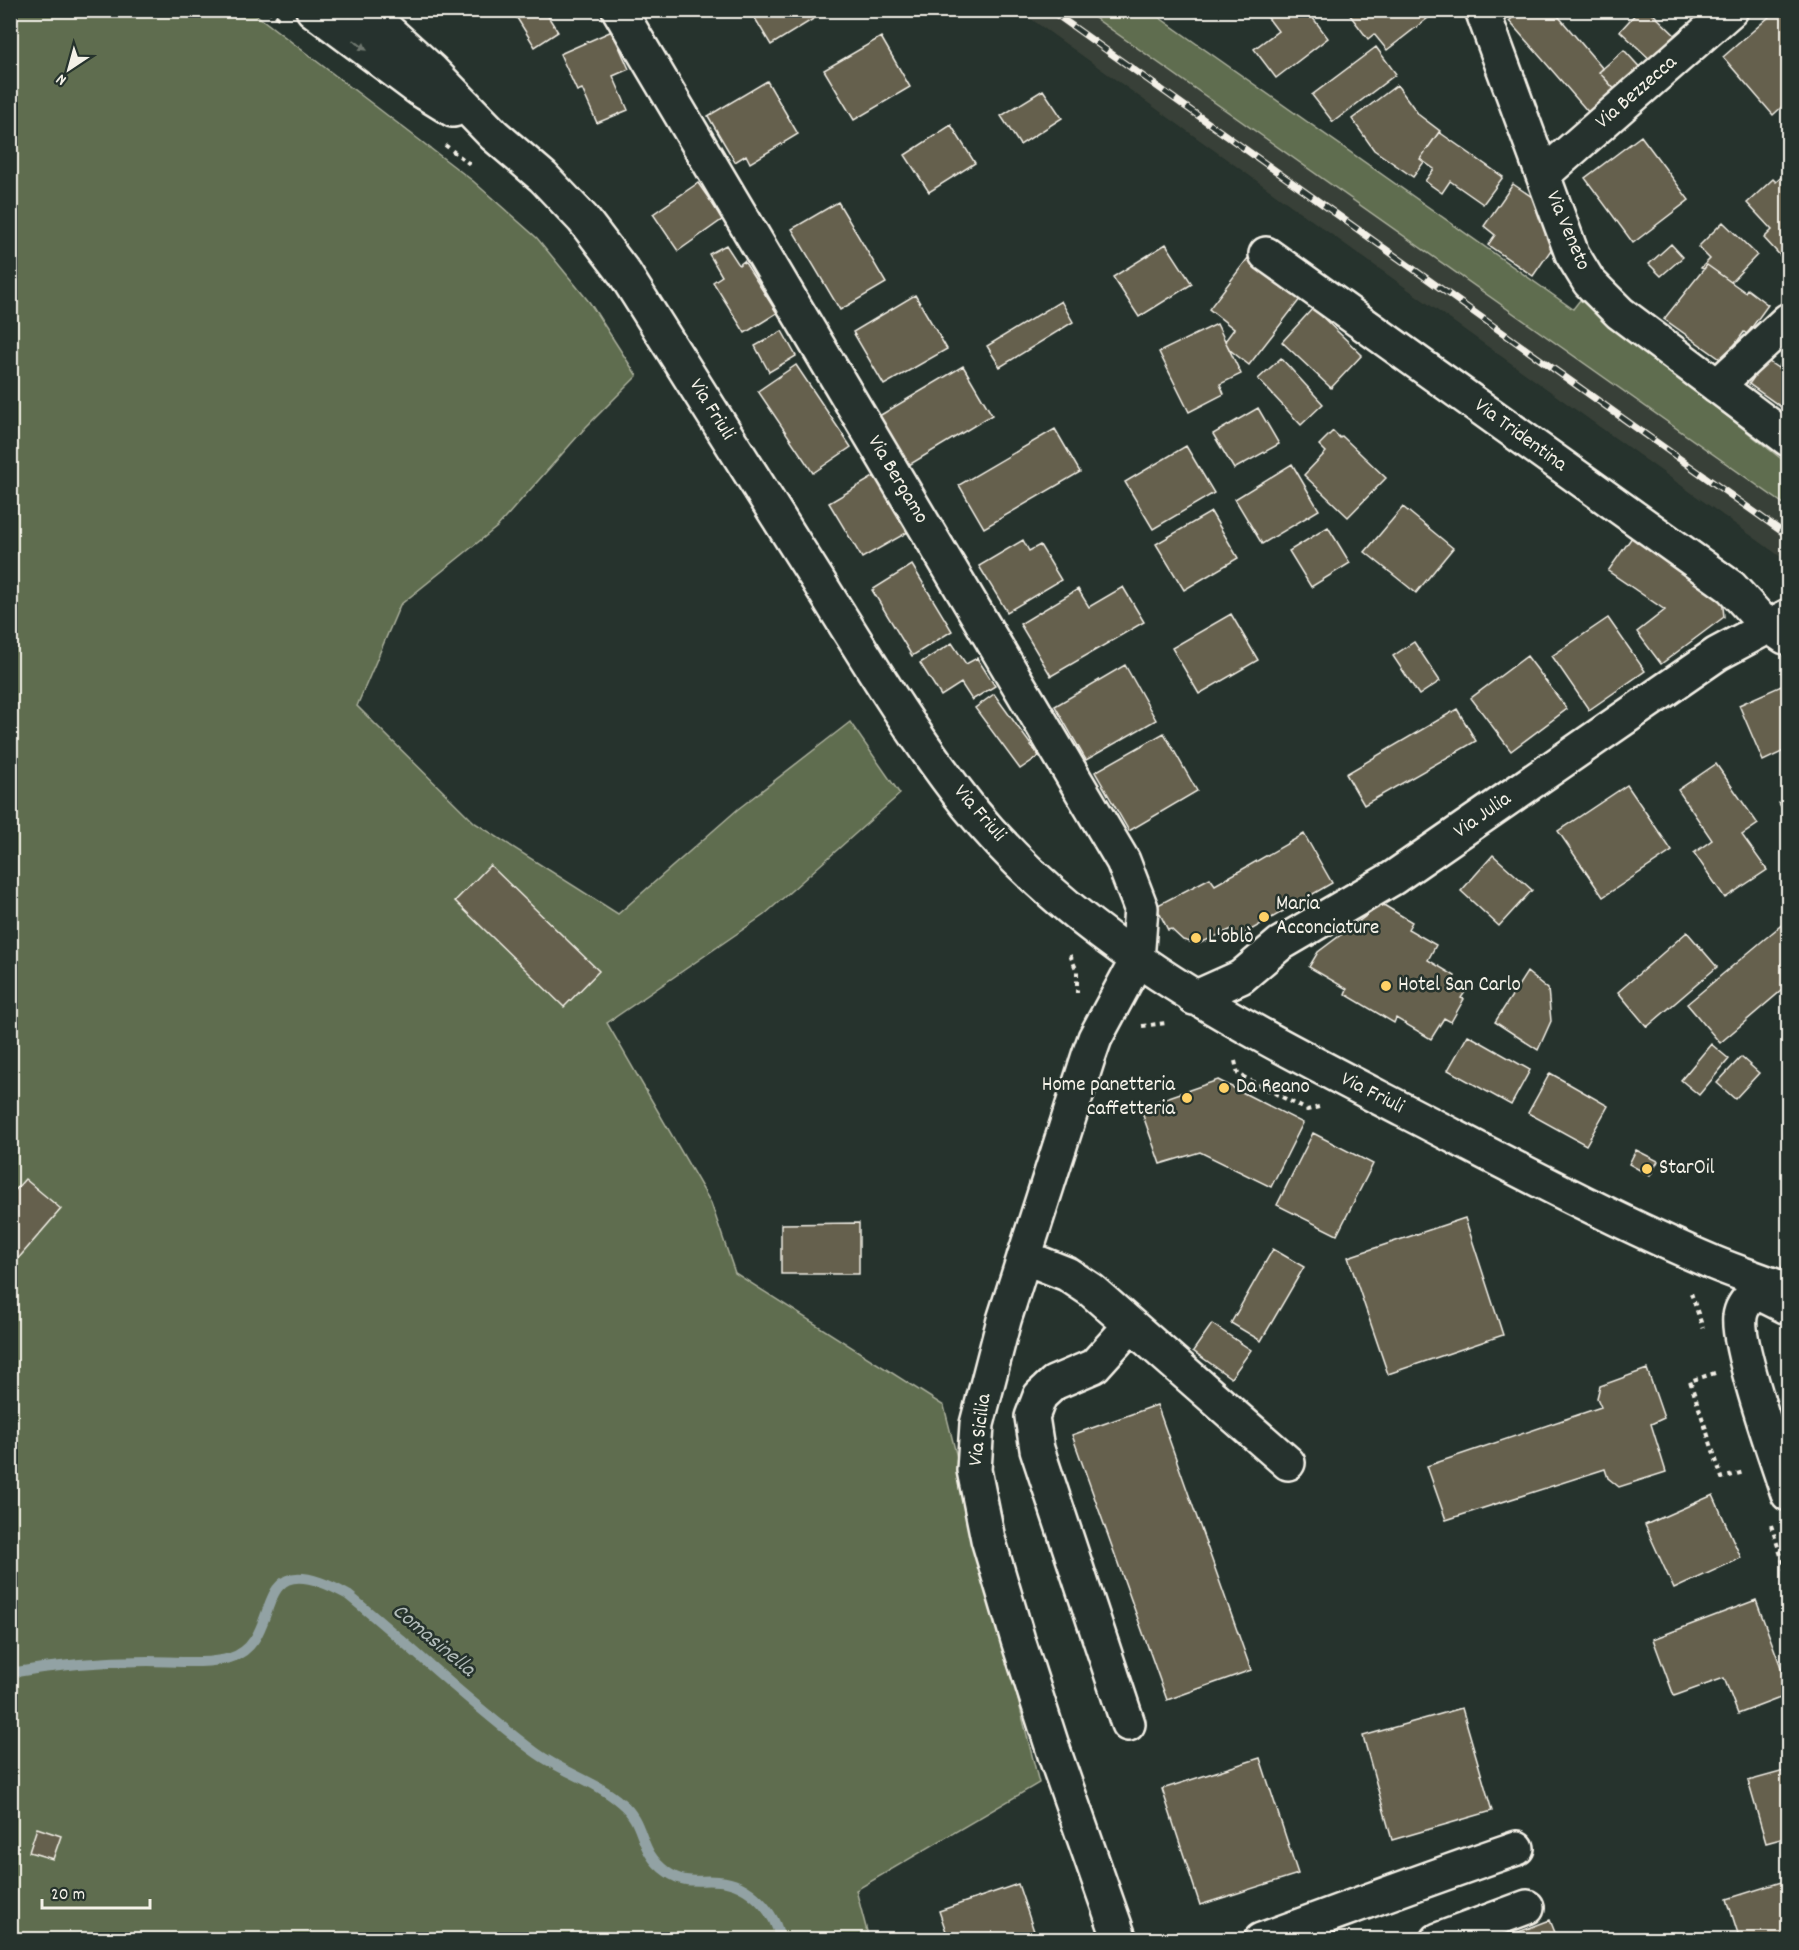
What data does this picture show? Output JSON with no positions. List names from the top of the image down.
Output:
{
  "streets": {
    "street": [
      "Via Bezzecca",
      "Via Veneto",
      "Via Friuli",
      "Via Tridentina",
      "Via Bergamo",
      "Via Julia",
      "Via Sicilia"
    ]
  },
  "crossings": [
    ["Via Bezzecca", "Via Veneto"],
    ["Via Friuli", "Via Bergamo"],
    ["Via Friuli", "Via Julia"],
    ["Via Friuli", "Via Sicilia"],
    ["Via Tridentina", "Via Julia"],
    ["Via Bergamo", "Via Sicilia"]
  ],
  "water": ["Comasinella"],
  "places": [
    "Maria Acconciature",
    "L'oblò",
    "Hotel San Carlo",
    "Da Reano",
    "Home panetteria caffetteria",
    "StarOil"
  ],
  "scale_bar": "20 m",
  "north": "bottom left"
}
